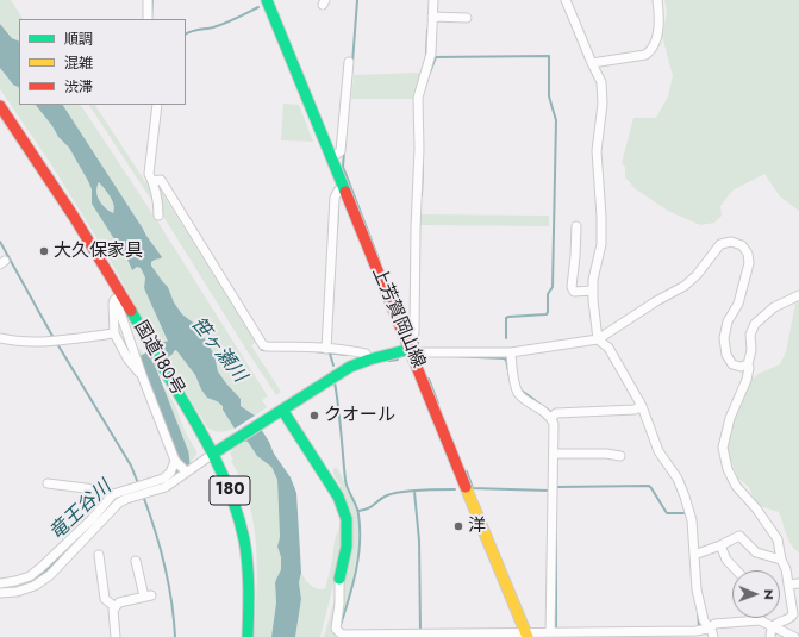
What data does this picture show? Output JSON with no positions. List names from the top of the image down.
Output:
{
  "streets": {
    "main road": ["上芳賀岡山線", "国道180号", "180"]
  },
  "water": ["笹ヶ瀬川", "竜王谷川"],
  "places": ["大久保家具", "クオール", "洋"],
  "legend": ["順調", "混雑", "渋滞"],
  "north": "right"
}
